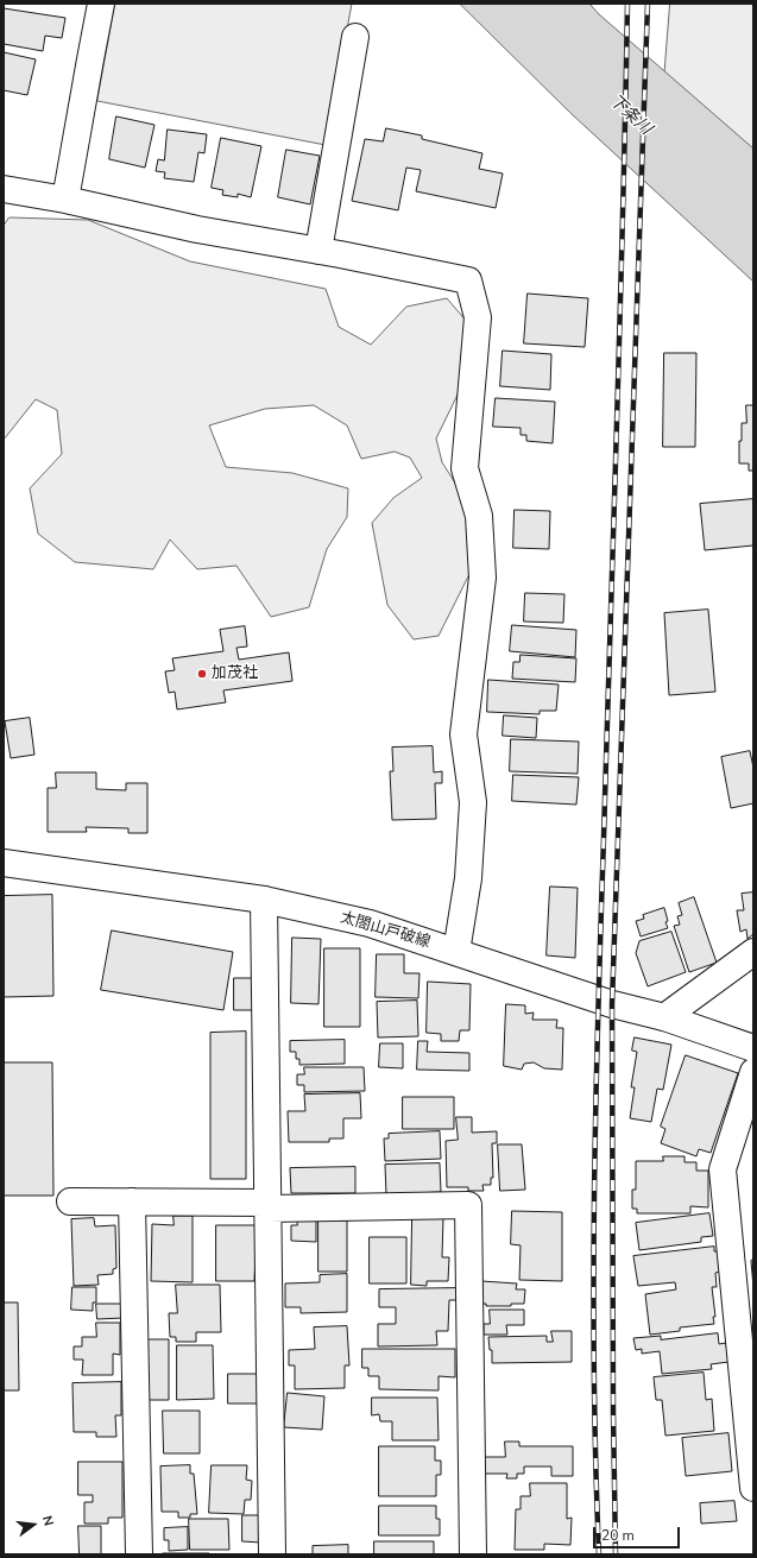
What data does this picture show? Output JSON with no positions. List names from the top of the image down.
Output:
{
  "streets": {
    "street": ["太閤山戸破線"]
  },
  "water": ["下条川"],
  "places": ["加茂社"],
  "scale_bar": "20 m",
  "north": "right"
}
